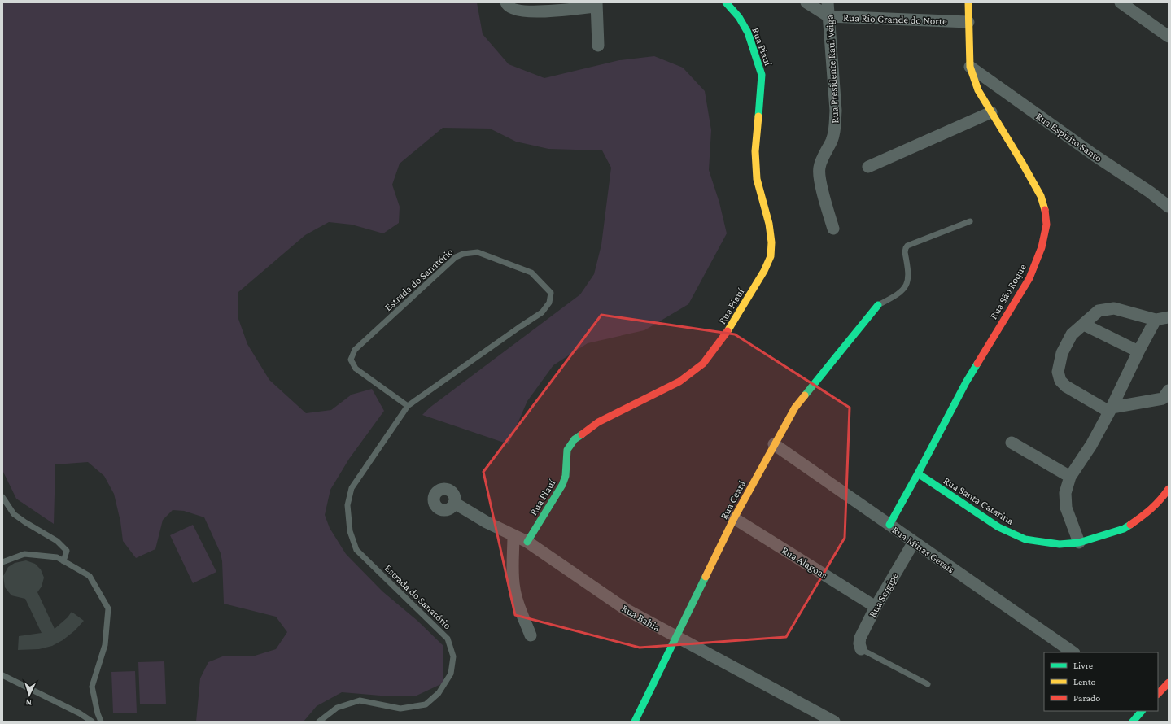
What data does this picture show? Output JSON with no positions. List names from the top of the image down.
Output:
{
  "streets": {
    "street": [
      "Rua Rio Grande do Norte",
      "Rua Piauí",
      "Rua Presidente Raul Veiga",
      "Rua Espirito Santo",
      "Rua São Roque",
      "Rua Ceará",
      "Rua Santa Catarina",
      "Rua Minas Gerais",
      "Rua Alagoas",
      "Rua Sergipe",
      "Rua Bahia"
    ],
    "lane": ["Estrada do Sanatório"]
  },
  "crossings": [
    ["Rua Rio Grande do Norte", "Rua Presidente Raul Veiga"],
    ["Rua Rio Grande do Norte", "Rua São Roque"],
    ["Rua Piauí", "Rua Bahia"],
    ["Rua Espirito Santo", "Rua São Roque"],
    ["Rua São Roque", "Rua Santa Catarina"],
    ["Rua São Roque", "Rua Minas Gerais"],
    ["Rua Ceará", "Rua Minas Gerais"],
    ["Rua Ceará", "Rua Alagoas"],
    ["Rua Ceará", "Rua Bahia"],
    ["Rua Minas Gerais", "Rua Sergipe"],
    ["Rua Alagoas", "Rua Sergipe"]
  ],
  "legend": ["Livre", "Lento", "Parado"],
  "north": "bottom"
}
